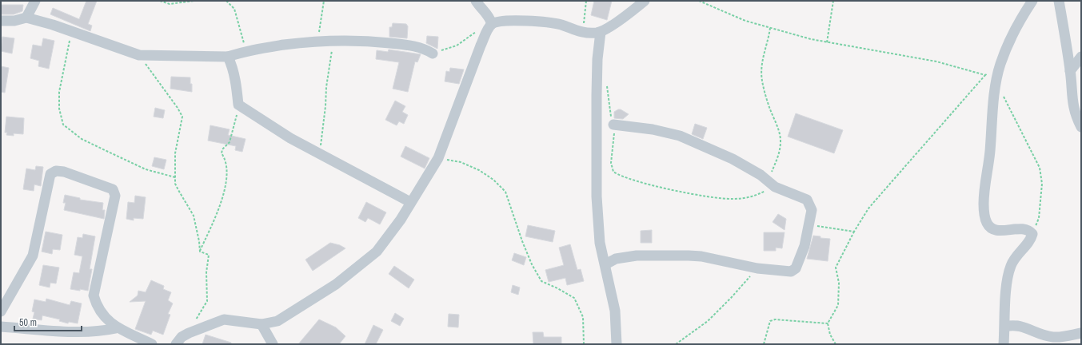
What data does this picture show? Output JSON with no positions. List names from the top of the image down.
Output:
{
  "scale_bar": "50 m"
}
